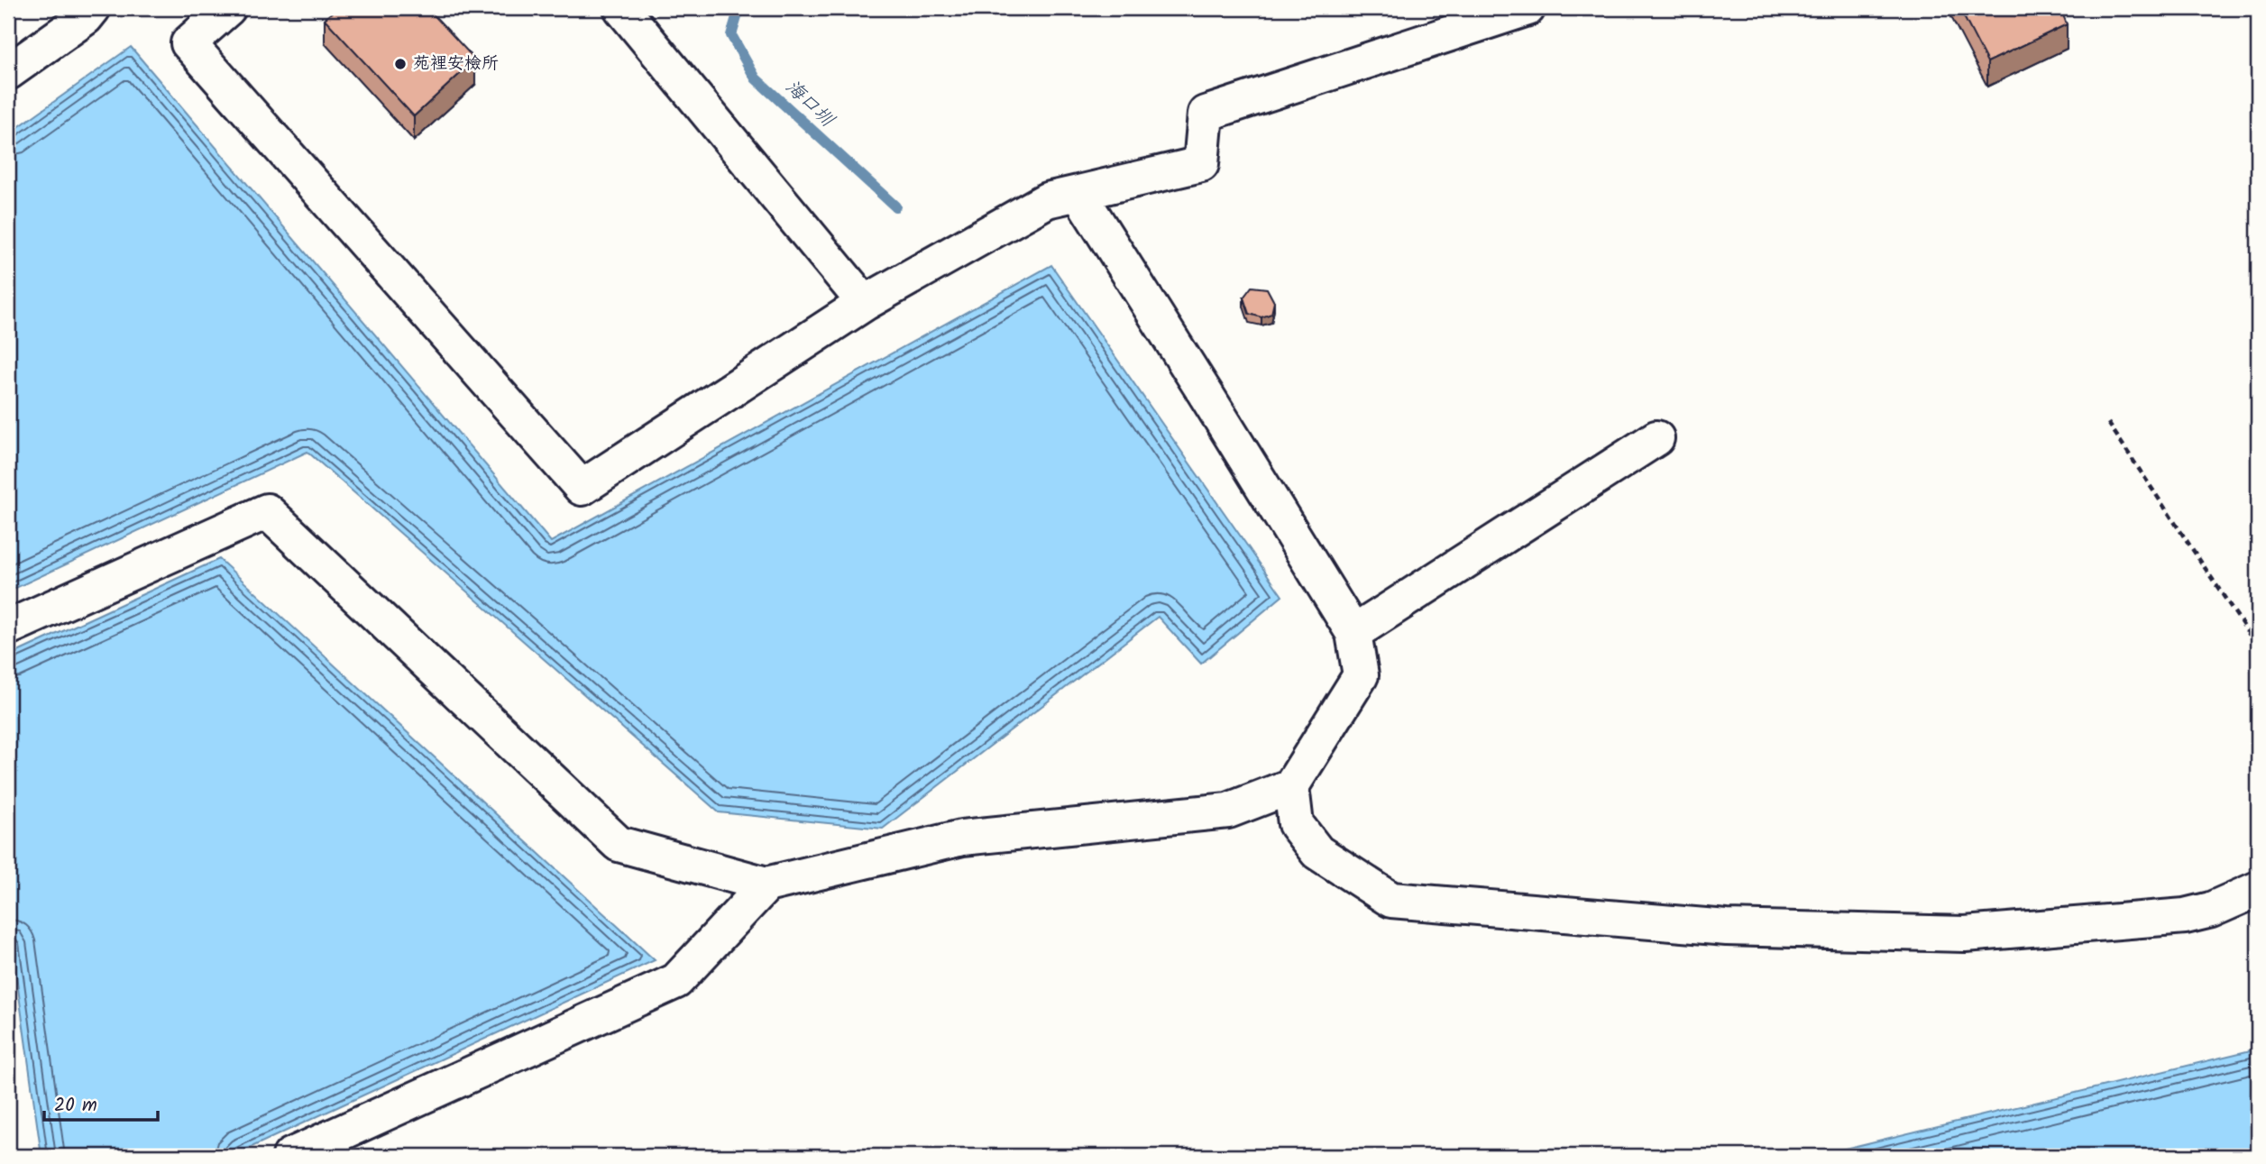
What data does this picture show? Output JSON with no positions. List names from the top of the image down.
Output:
{
  "water": ["海口圳"],
  "places": ["苑裡安檢所"],
  "scale_bar": "20 m"
}
